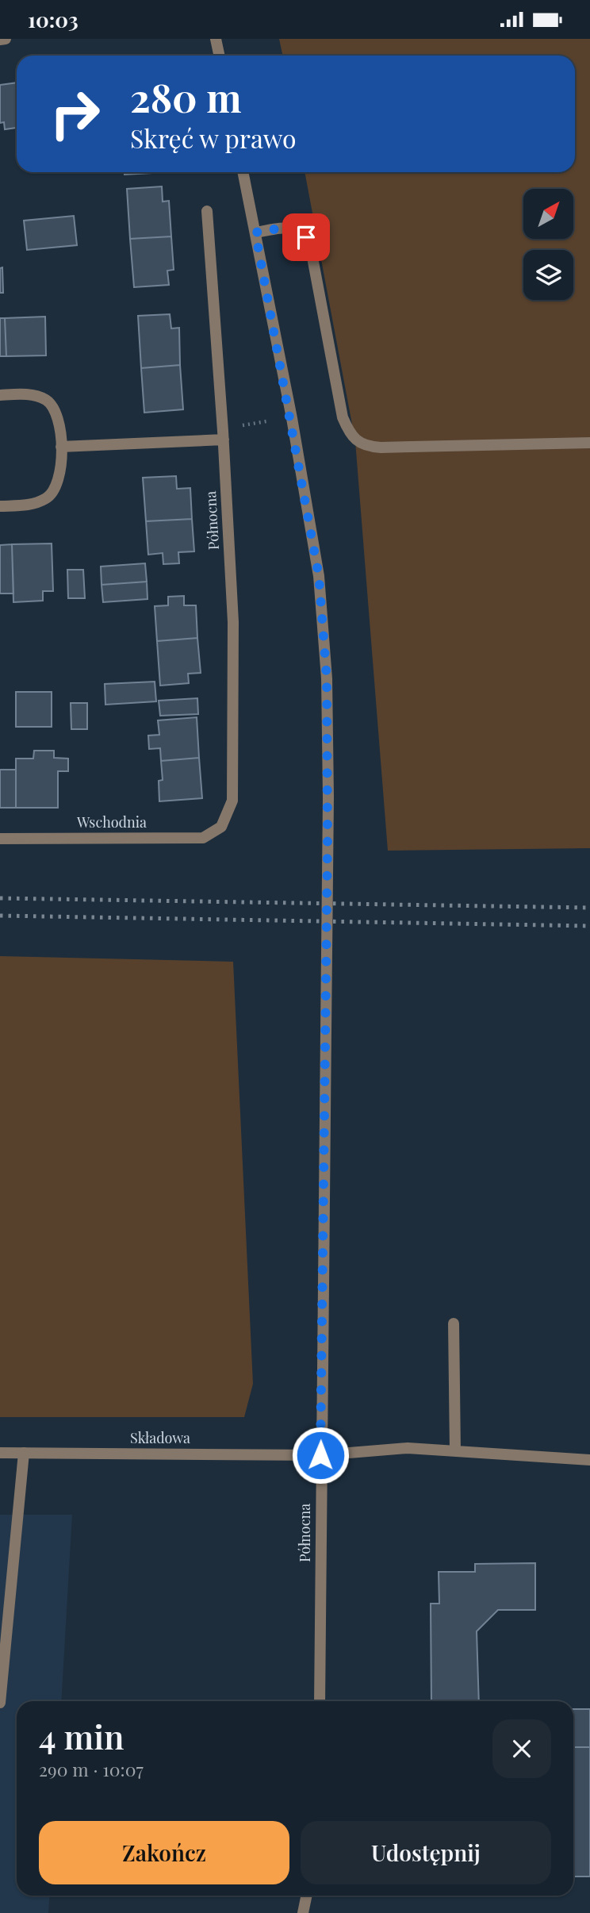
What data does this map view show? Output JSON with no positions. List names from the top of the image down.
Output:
{
  "streets": {
    "street": ["Północna", "Wschodnia", "Składowa"]
  },
  "crossings": [
    ["Północna", "Wschodnia"],
    ["Północna", "Składowa"]
  ],
  "north": "top right",
  "page": {
    "status": "10:03",
    "turn": ["280 m", "Skręć w prawo"],
    "heading": ["4 min", "290 m · 10:07"],
    "buttons": ["Zakończ", "Udostępnij"]
  }
}
